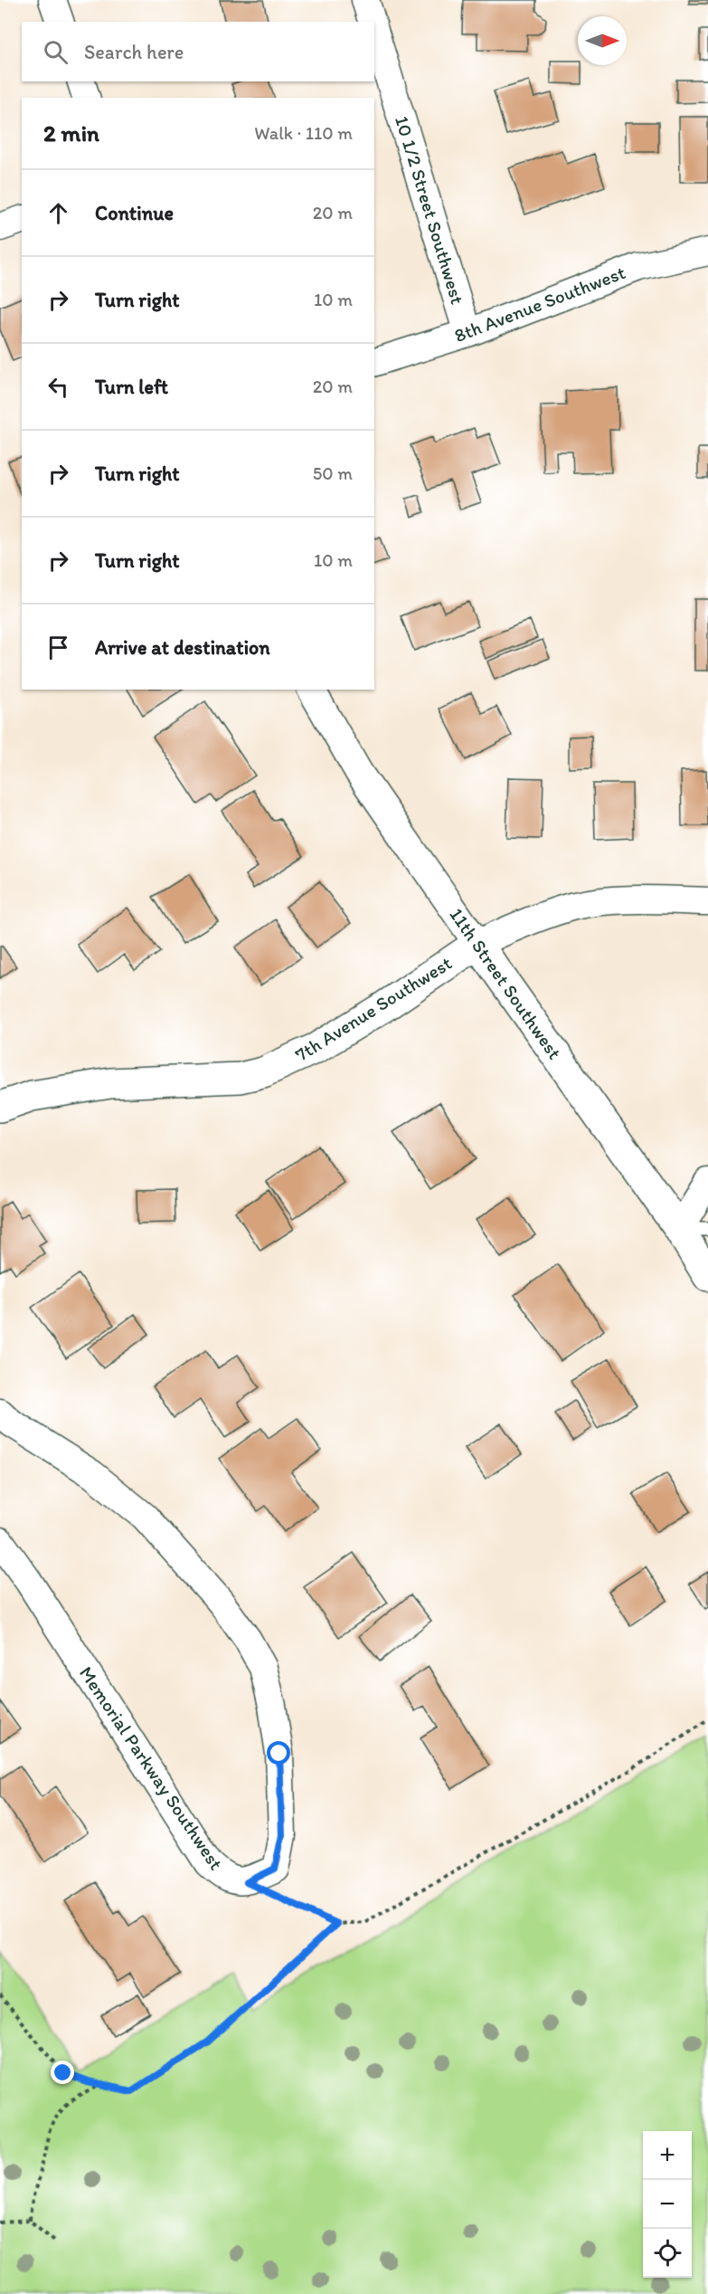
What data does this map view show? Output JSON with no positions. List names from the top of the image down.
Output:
{
  "streets": {
    "street": [
      "10 1/2 Street Southwest",
      "8th Avenue Southwest",
      "11th Street Southwest",
      "7th Avenue Southwest",
      "Memorial Parkway Southwest"
    ]
  },
  "crossings": [
    ["10 1/2 Street Southwest", "8th Avenue Southwest"],
    ["11th Street Southwest", "7th Avenue Southwest"]
  ],
  "north": "right",
  "page": {
    "search": "Search here",
    "heading": ["2 min", "Walk · 110 m"],
    "list": [
      ["Continue", "20 m"],
      ["Turn right", "10 m"],
      ["Turn left", "20 m"],
      ["Turn right", "50 m"],
      ["Turn right", "10 m"],
      "Arrive at destination"
    ],
    "map_buttons": ["+", "−"]
  }
}
